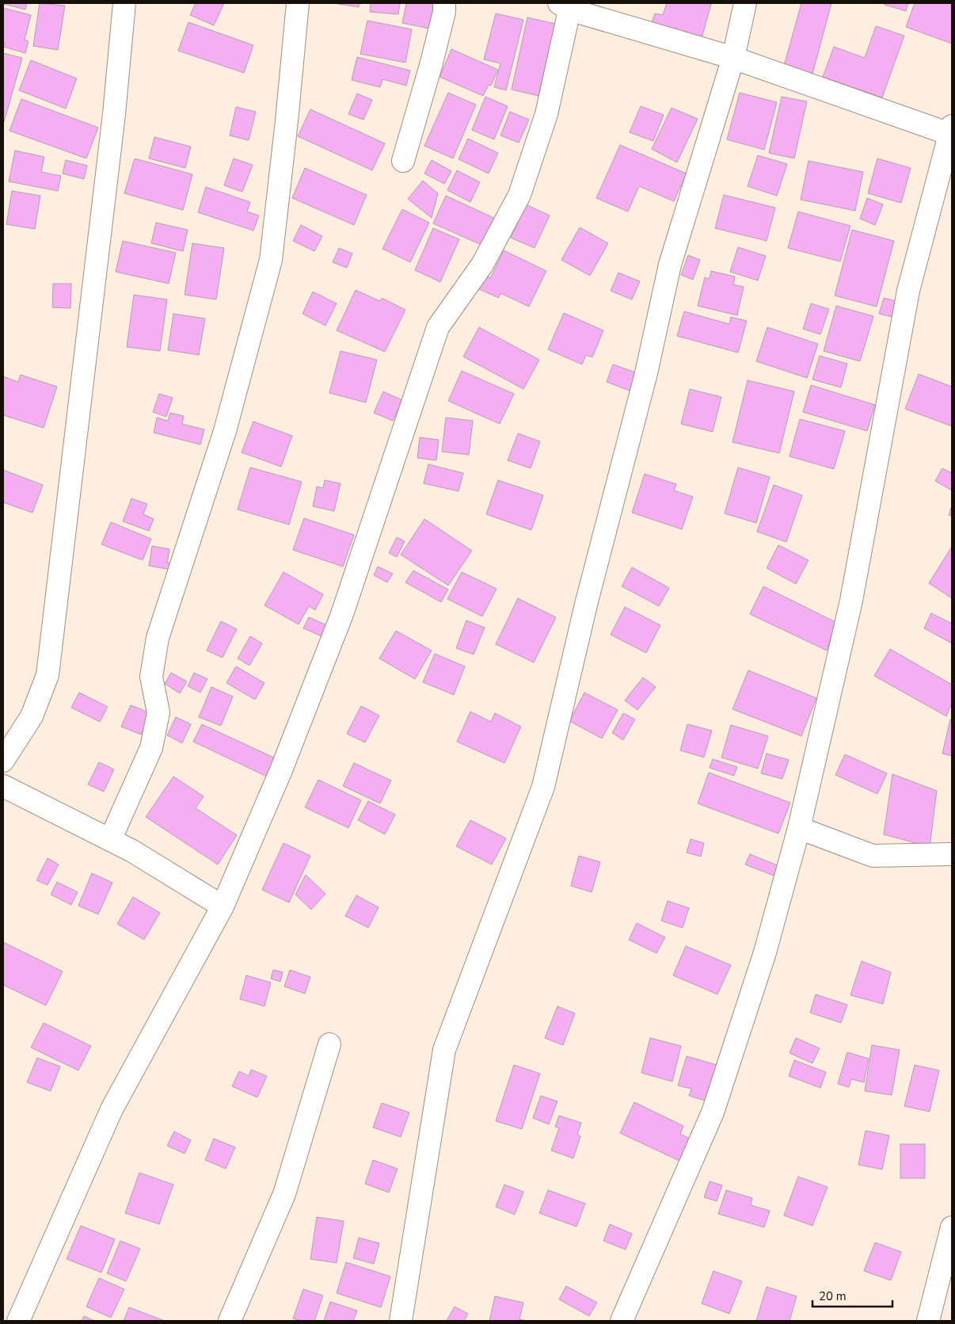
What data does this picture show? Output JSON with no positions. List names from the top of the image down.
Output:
{
  "scale_bar": "20 m"
}
